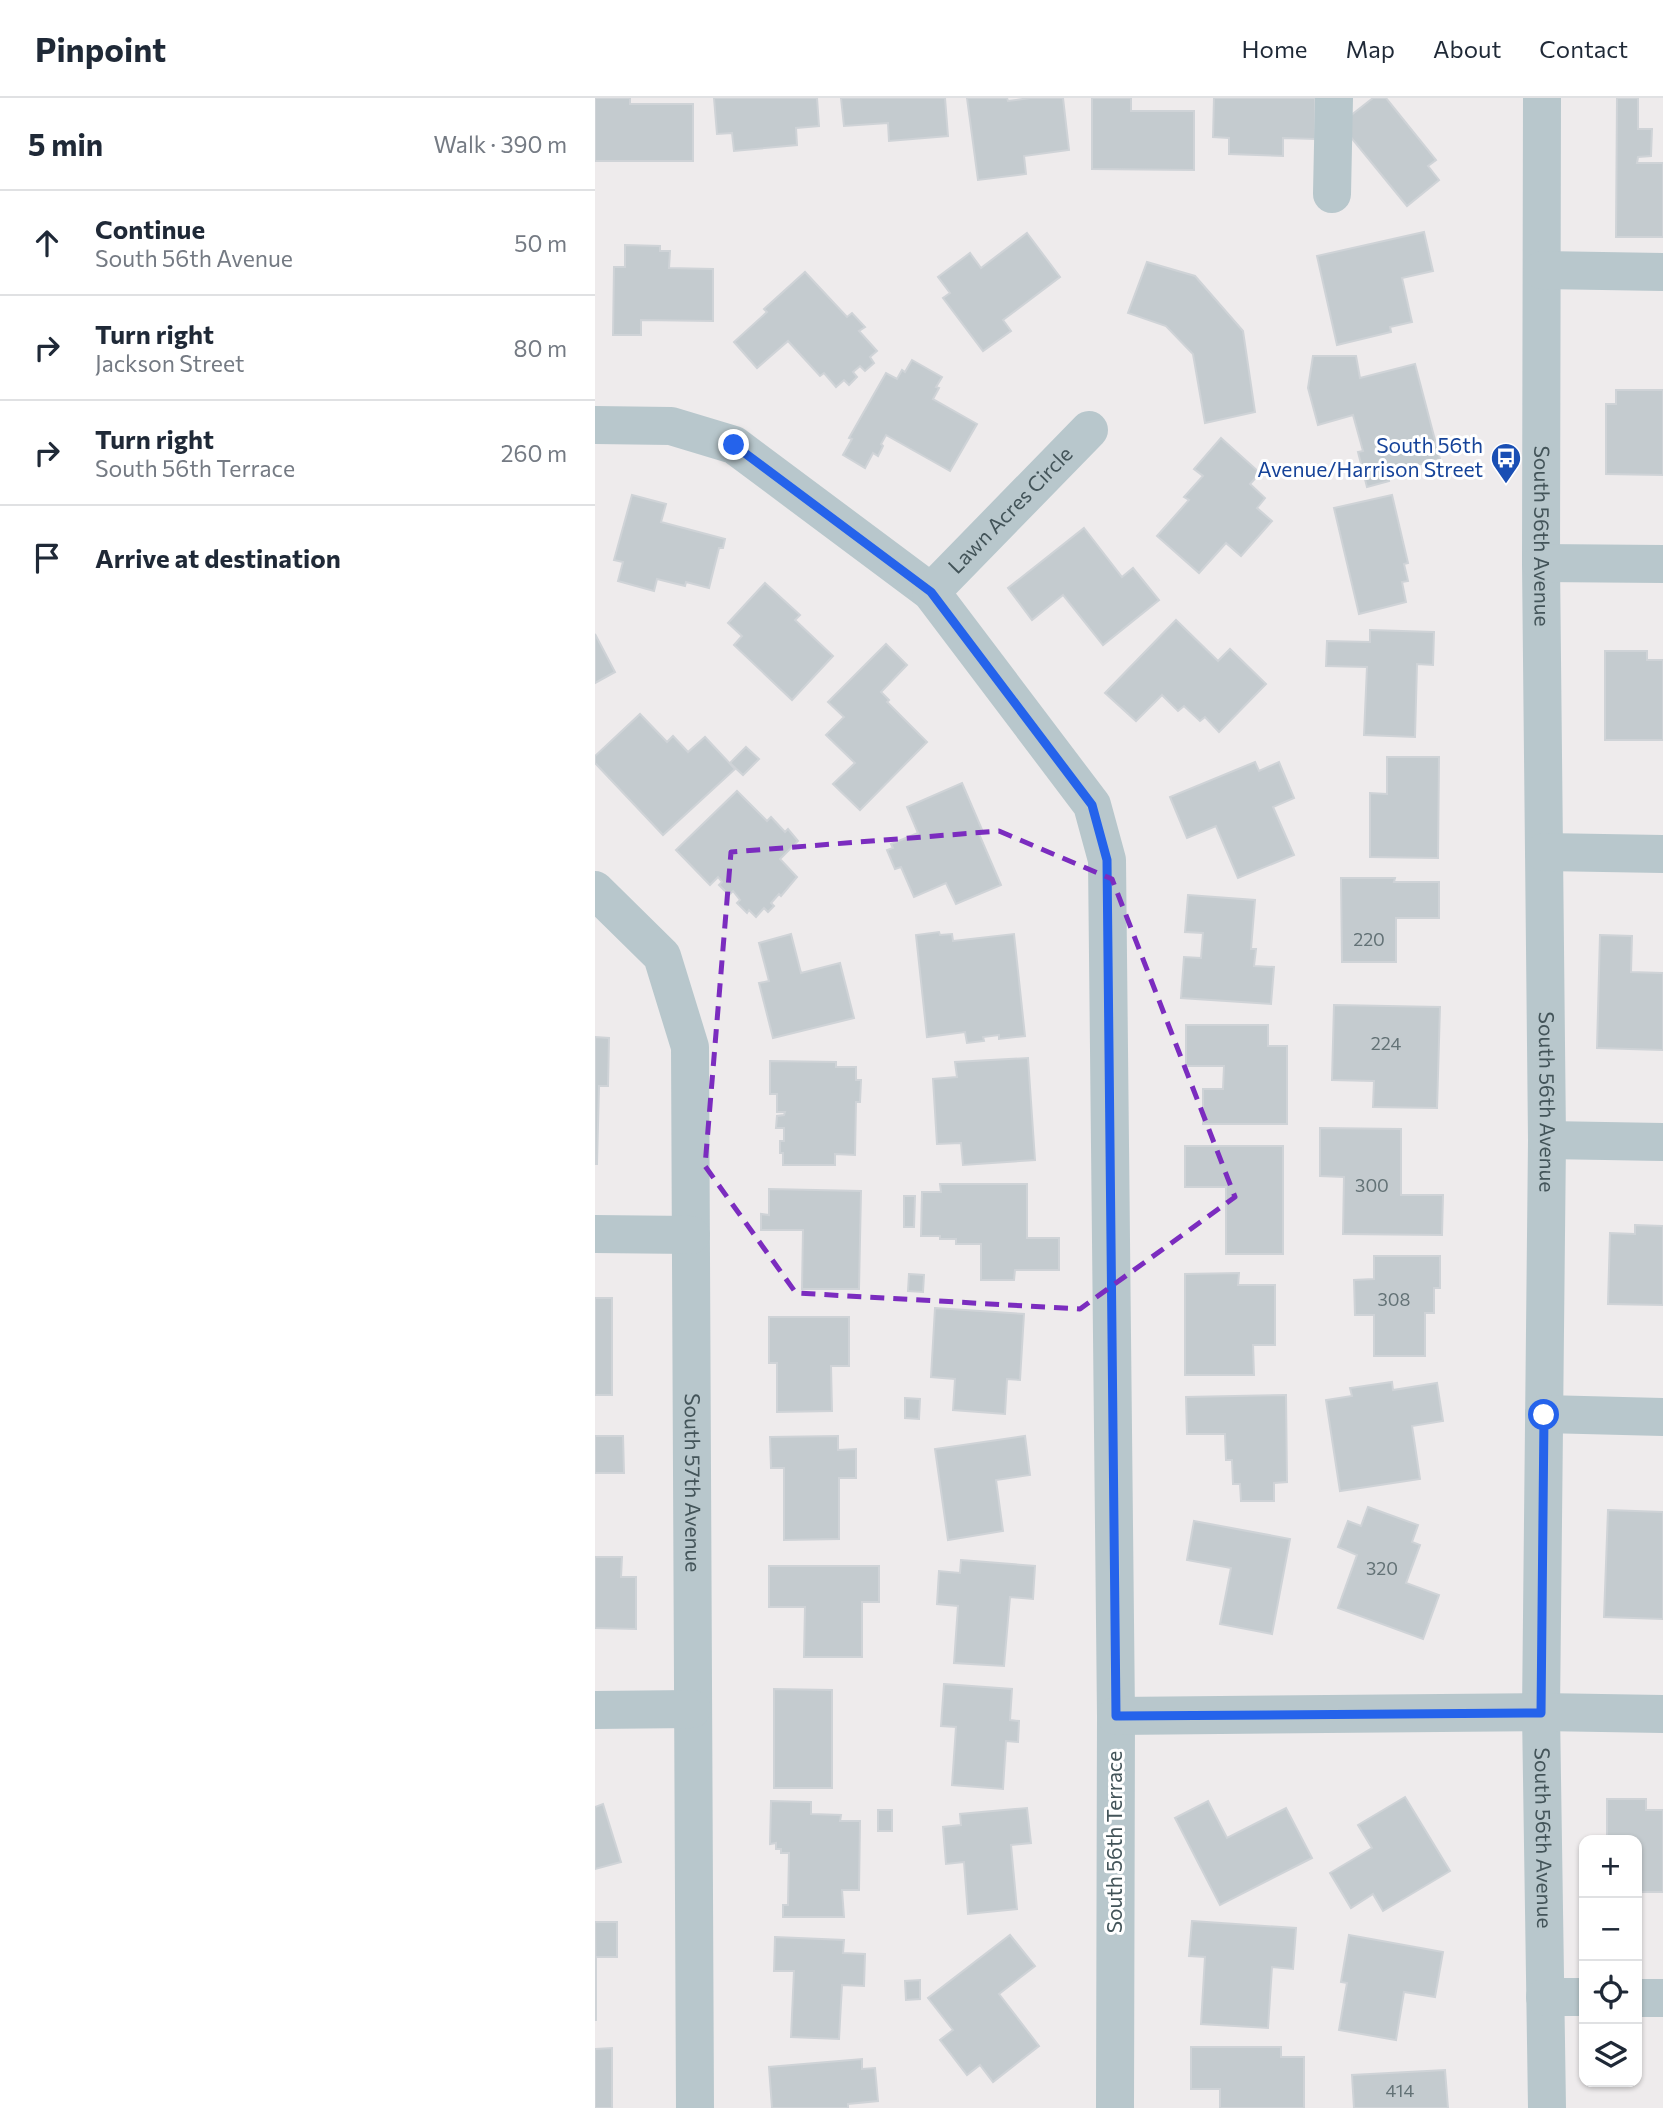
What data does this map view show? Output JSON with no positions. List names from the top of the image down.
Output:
{
  "streets": {
    "street": [
      "Lawn Acres Circle",
      "South 56th Avenue",
      "South 57th Avenue",
      "South 56th Terrace"
    ]
  },
  "crossings": [
    ["Lawn Acres Circle", "South 56th Terrace"]
  ],
  "places": {
    "bus stop": ["South 56th Avenue/Harrison Street"]
  },
  "house_numbers": [
    "220",
    "224",
    "300",
    "308",
    "320",
    "414"
  ],
  "page": {
    "header": "Pinpoint",
    "nav": [
      "Home",
      "Map",
      "About",
      "Contact"
    ],
    "heading": ["5 min", "Walk · 390 m"],
    "list": [
      ["Continue", "South 56th Avenue", "50 m"],
      ["Turn right", "Jackson Street", "80 m"],
      ["Turn right", "South 56th Terrace", "260 m"],
      "Arrive at destination"
    ],
    "map_buttons": ["+", "−"]
  }
}
